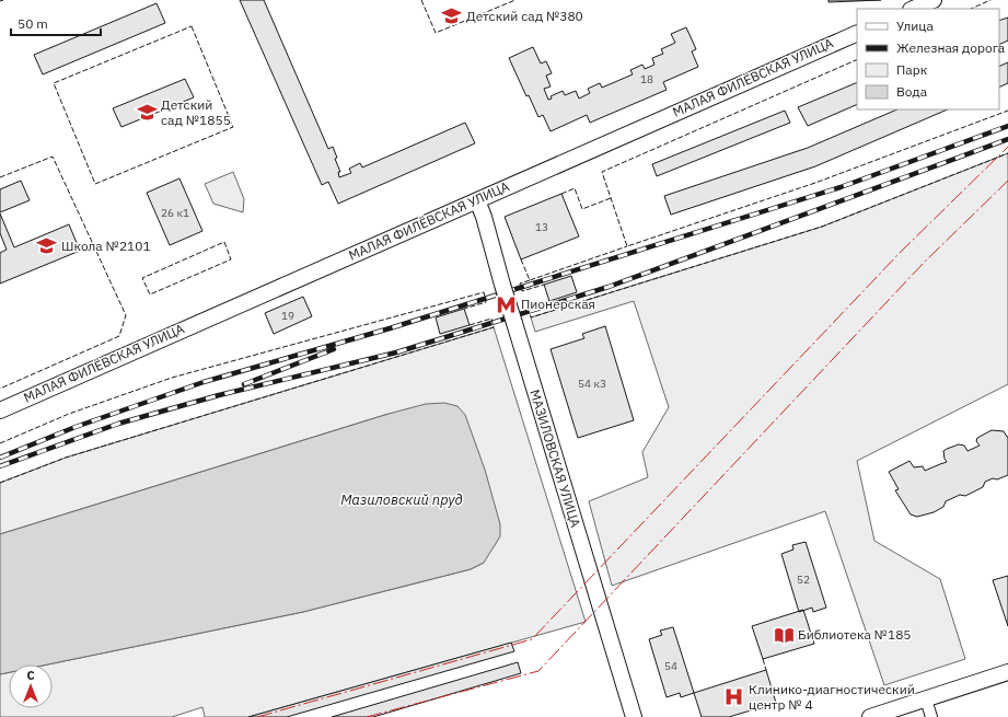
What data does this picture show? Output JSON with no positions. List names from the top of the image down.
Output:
{
  "streets": {
    "street": ["МАЛАЯ ФИЛЁВСКАЯ УЛИЦА", "МАЗИЛОВСКАЯ УЛИЦА"]
  },
  "crossings": [
    ["МАЛАЯ ФИЛЁВСКАЯ УЛИЦА", "МАЗИЛОВСКАЯ УЛИЦА"]
  ],
  "water": ["Мазиловский пруд"],
  "places": {
    "school or university": ["Детский сад №380", "Детский сад №1855", "Школа №2101"],
    "metro station": ["Пионерская"],
    "library": ["Библиотека №185"],
    "hospital": ["Клинико-диагностический центр № 4"]
  },
  "house_numbers": [
    "18",
    "26 к1",
    "13",
    "19",
    "54 к3",
    "52",
    "54"
  ],
  "legend": [
    "Улица",
    "Железная дорога",
    "Парк",
    "Вода"
  ],
  "scale_bar": "50 m",
  "north": "top"
}
